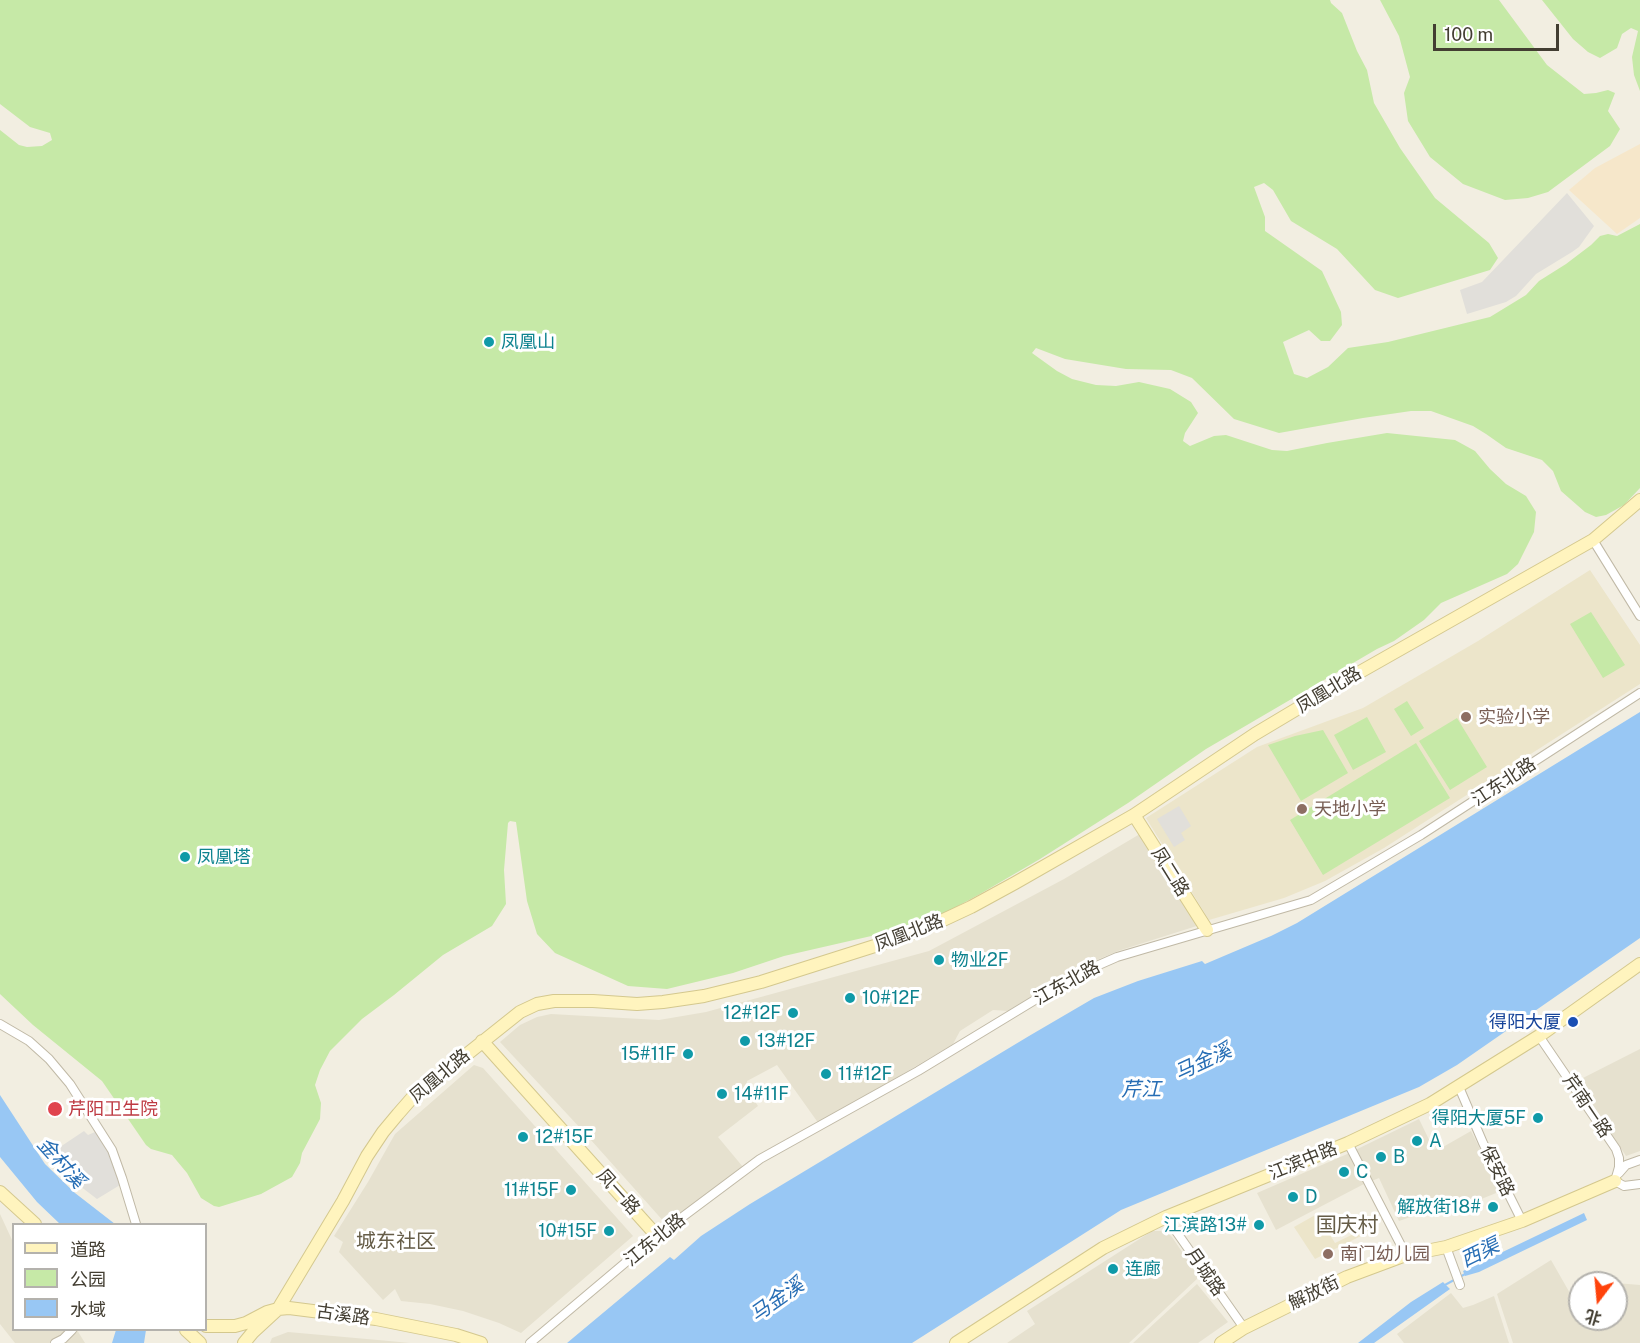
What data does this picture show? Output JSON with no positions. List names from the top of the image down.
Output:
{
  "streets": {
    "street": [
      "凤凰北路",
      "江东北路",
      "凤二路",
      "芹南一路",
      "江滨中路",
      "保安路",
      "凤一路",
      "月城路",
      "解放街",
      "古溪路"
    ]
  },
  "crossings": [
    ["凤凰北路", "凤二路"],
    ["凤凰北路", "凤一路"],
    ["凤凰北路", "古溪路"],
    ["江东北路", "凤二路"],
    ["江东北路", "凤一路"],
    ["芹南一路", "江滨中路"],
    ["芹南一路", "解放街"],
    ["江滨中路", "保安路"],
    ["江滨中路", "月城路"],
    ["保安路", "解放街"],
    ["月城路", "解放街"]
  ],
  "districts": ["国庆村", "城东社区"],
  "water": [
    "马金溪",
    "芹江",
    "金村溪",
    "西渠"
  ],
  "places": [
    "凤凰山",
    "实验小学",
    "天地小学",
    "凤凰塔",
    "物业2F",
    "10#12F",
    "12#12F",
    "得阳大厦",
    "13#12F",
    "15#11F",
    "11#12F",
    "14#11F",
    "芹阳卫生院",
    "得阳大厦5F",
    "12#15F",
    "A",
    "B",
    "C",
    "11#15F",
    "D",
    "解放街18#",
    "江滨路13#",
    "10#15F",
    "南门幼儿园",
    "连廊"
  ],
  "legend": ["道路", "公园", "水域"],
  "scale_bar": "100 m",
  "north": "bottom"
}
